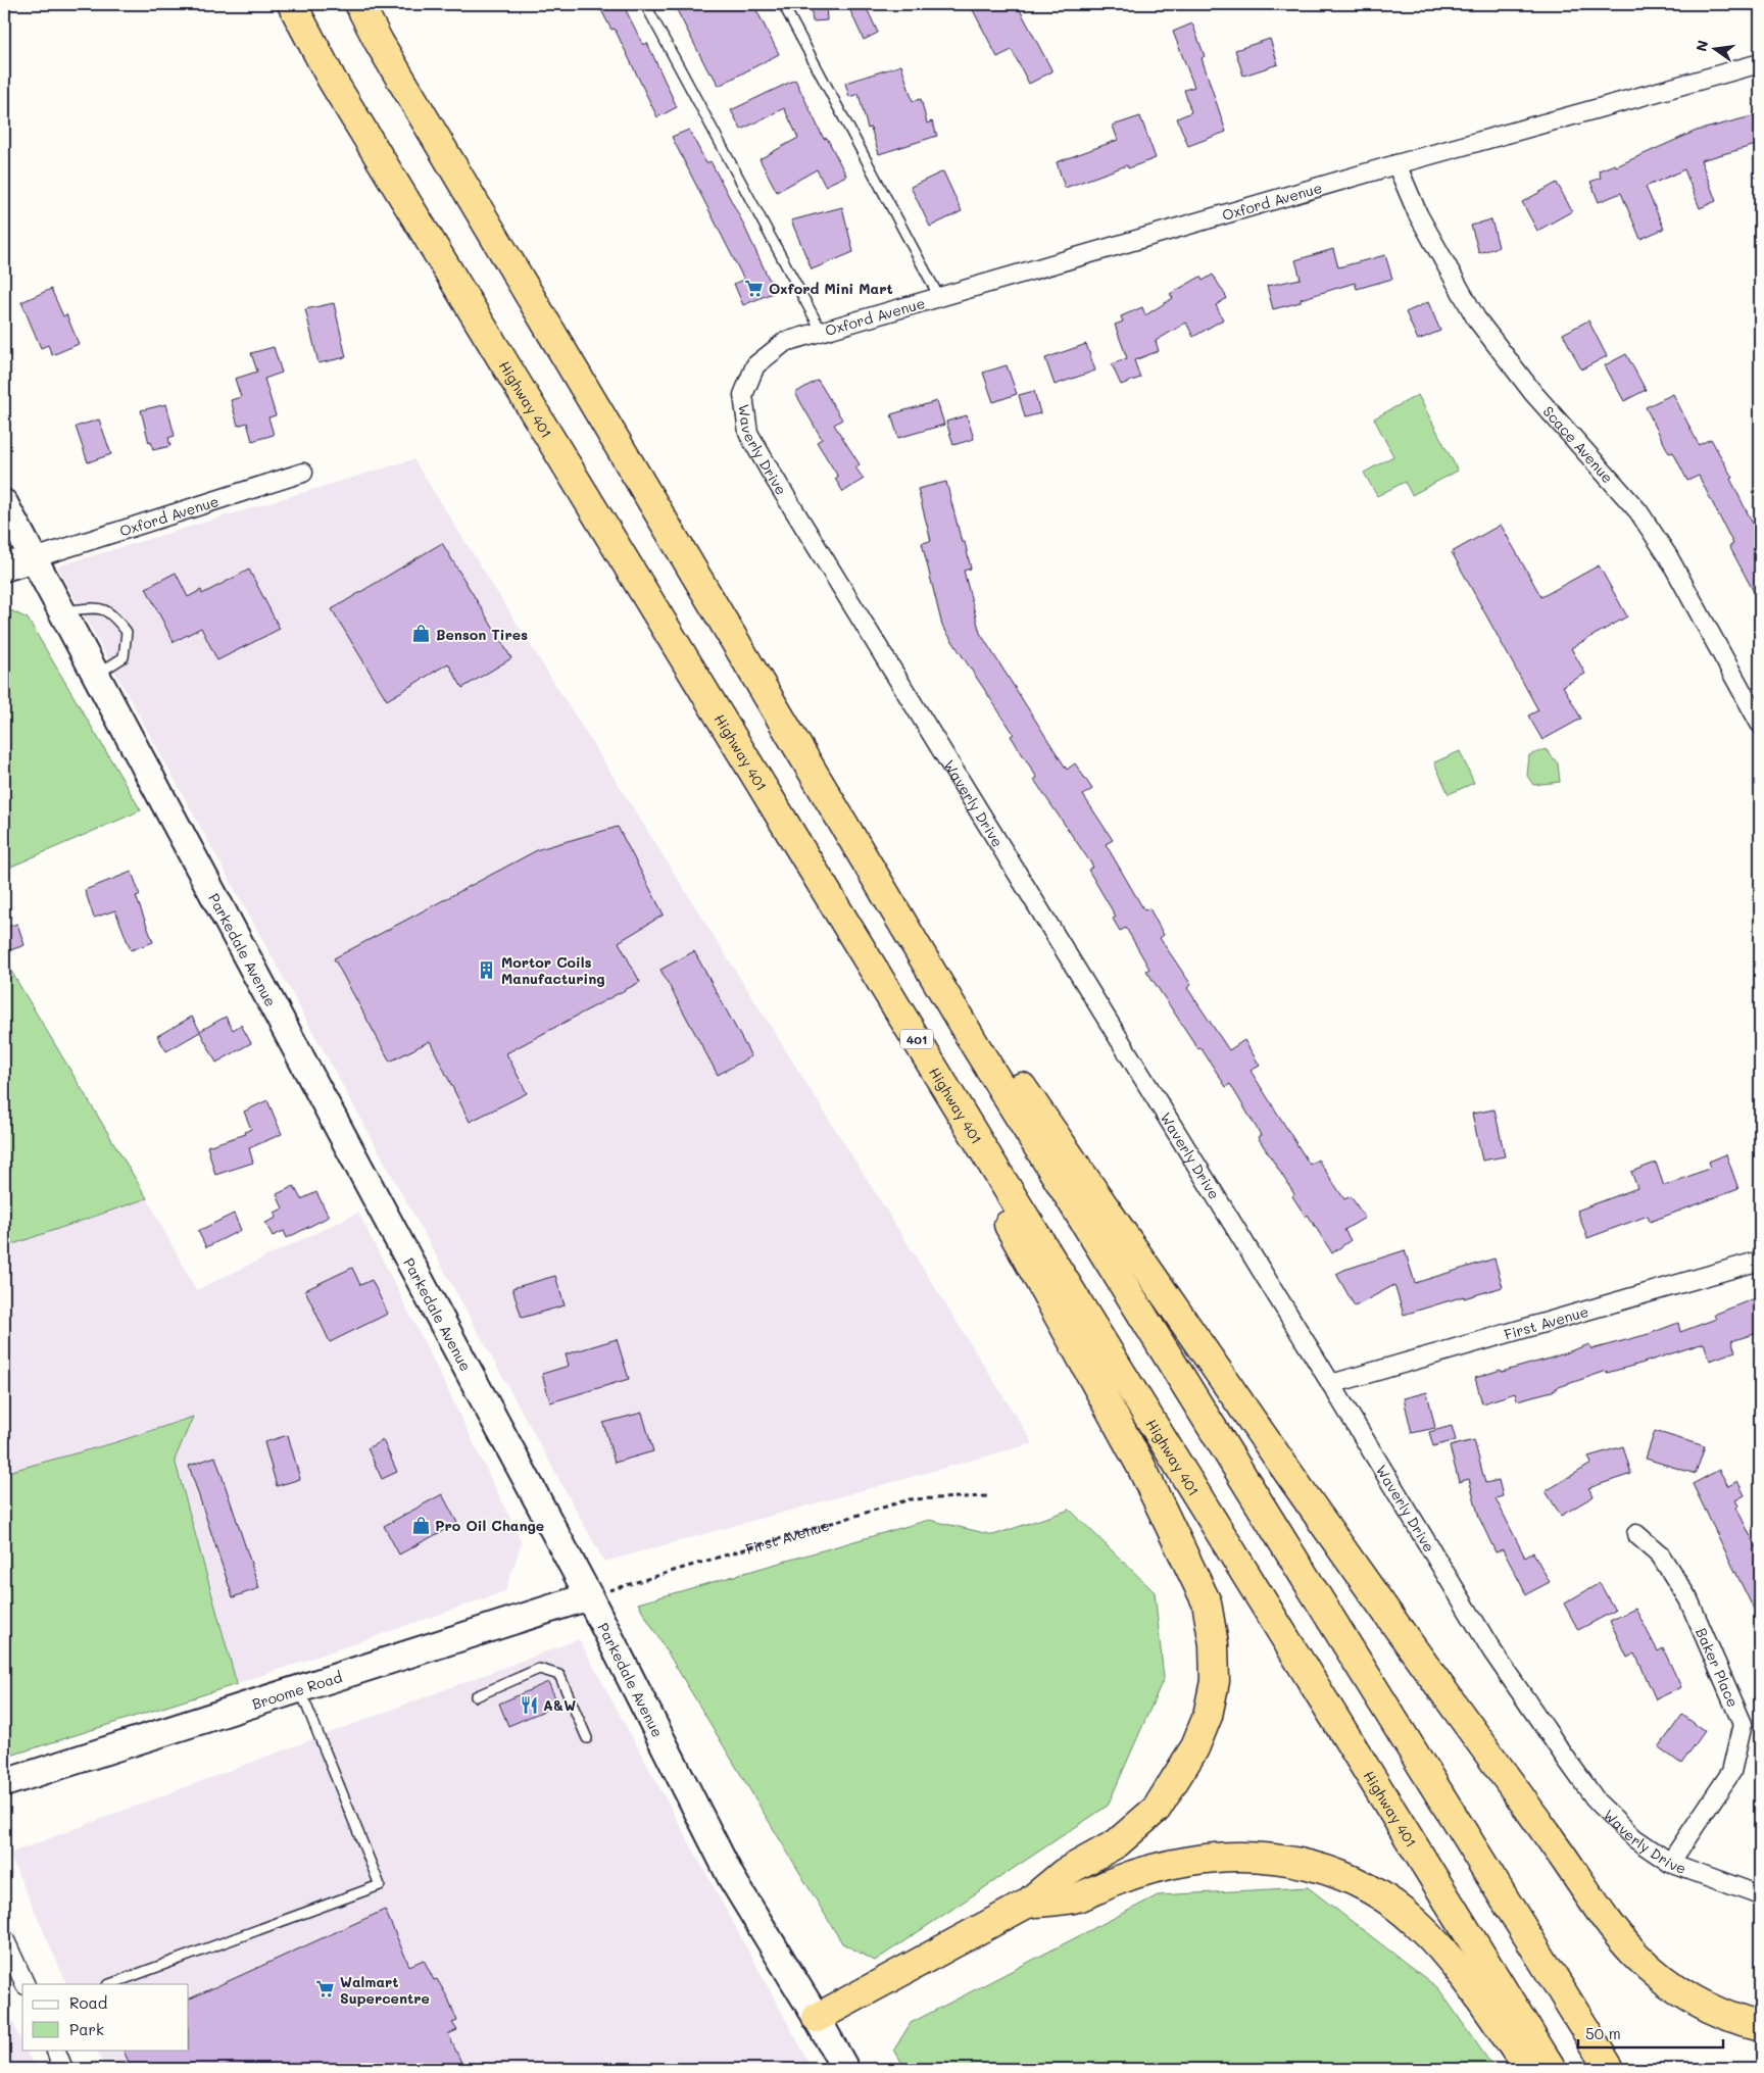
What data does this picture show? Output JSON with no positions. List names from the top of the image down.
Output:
{
  "streets": {
    "highway": ["Highway 401", "401"],
    "main road": ["Parkedale Avenue", "Broome Road"],
    "street": [
      "Oxford Avenue",
      "Scace Avenue",
      "Waverly Drive",
      "First Avenue",
      "Baker Place"
    ]
  },
  "crossings": [
    ["Oxford Avenue", "Scace Avenue"],
    ["Oxford Avenue", "Waverly Drive"],
    ["Oxford Avenue", "Parkedale Avenue"],
    ["Waverly Drive", "First Avenue"],
    ["Waverly Drive", "Baker Place"],
    ["Parkedale Avenue", "First Avenue"],
    ["Parkedale Avenue", "Broome Road"],
    ["First Avenue", "Broome Road"]
  ],
  "places": {
    "supermarket": ["Oxford Mini Mart", "Walmart Supercentre"],
    "shop": ["Benson Tires", "Pro Oil Change"],
    "building": ["Mortor Coils Manufacturing"],
    "restaurant": ["A&W"]
  },
  "legend": ["Road", "Park"],
  "scale_bar": "50 m",
  "north": "left"
}
